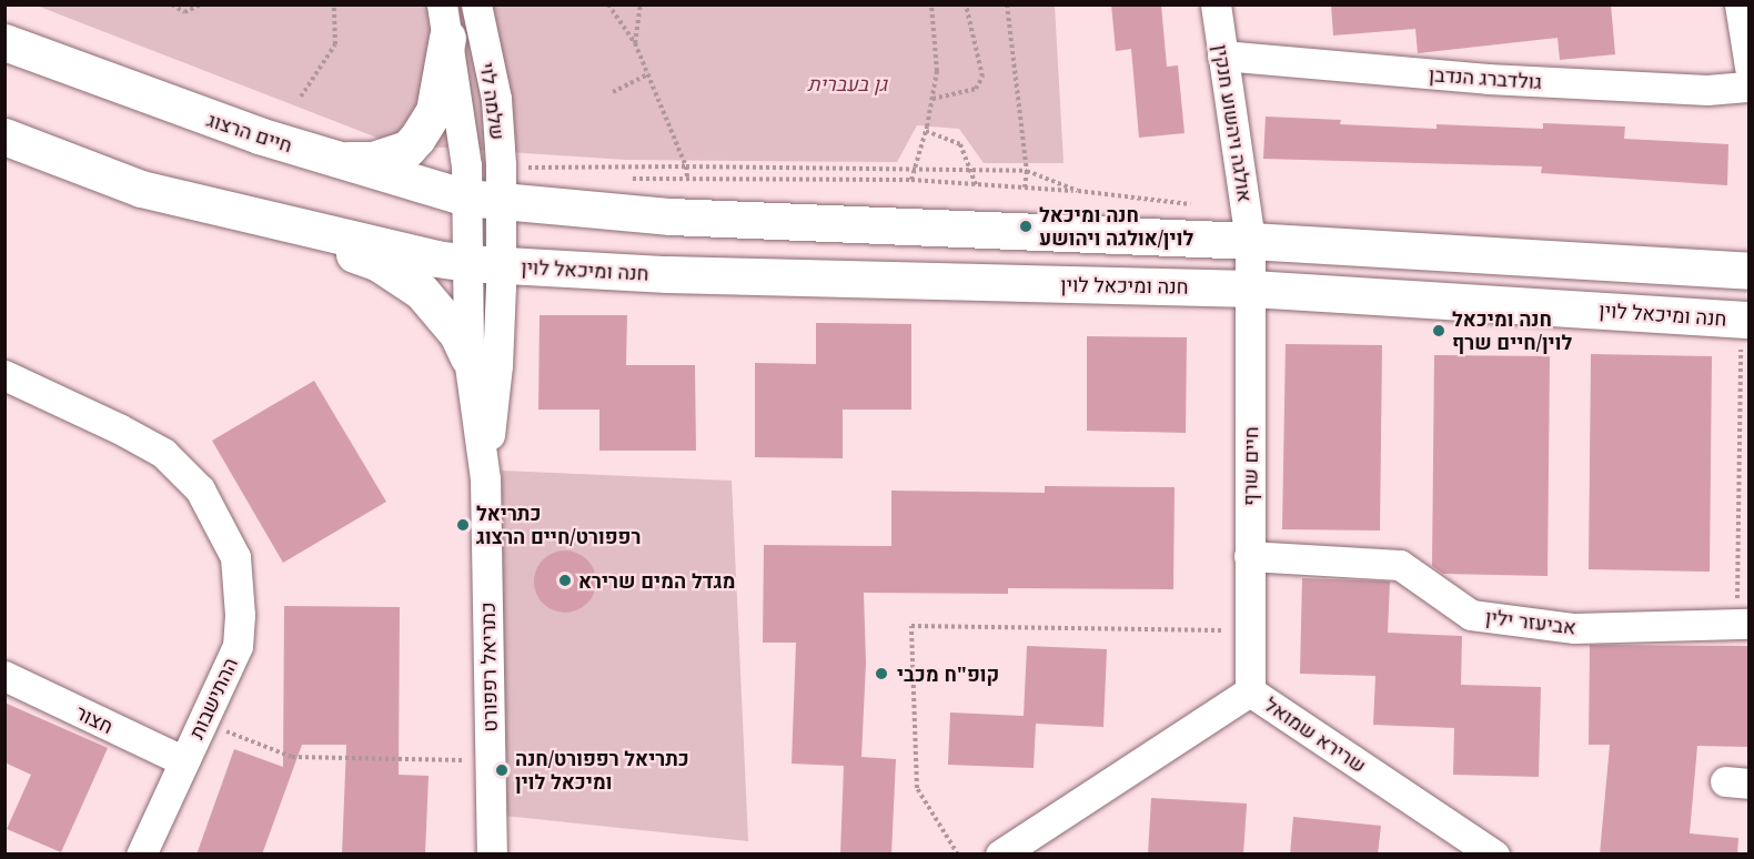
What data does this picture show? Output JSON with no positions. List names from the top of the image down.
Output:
{
  "streets": {
    "main road": ["חיים הרצוג", "חנה ומיכאל לוין"],
    "street": [
      "גולדברג הנדבן",
      "שלמה לוי",
      "אולגה ויהשוע חנקין",
      "חיים שרף",
      "אביעזר ילין",
      "כתריאל רפפורט",
      "ההתישבות",
      "חצור",
      "שרירא שמואל"
    ]
  },
  "crossings": [
    ["גולדברג הנדבן", "אולגה ויהשוע חנקין"],
    ["שלמה לוי", "חיים הרצוג"],
    ["שלמה לוי", "כתריאל רפפורט"],
    ["אולגה ויהשוע חנקין", "חיים שרף"],
    ["חיים הרצוג", "כתריאל רפפורט"],
    ["חנה ומיכאל לוין", "חיים שרף"],
    ["חנה ומיכאל לוין", "כתריאל רפפורט"],
    ["חיים שרף", "אביעזר ילין"],
    ["חיים שרף", "שרירא שמואל"],
    ["ההתישבות", "חצור"]
  ],
  "parks": ["גן בעברית"],
  "places": [
    "חנה ומיכאל לוין/אולגה ויהושע",
    "חנה ומיכאל לוין/חיים שרף",
    "כתריאל רפפורט/חיים הרצוג",
    "מגדל המים שרירא",
    "קופ\"ח מכבי",
    "כתריאל רפפורט/חנה ומיכאל לוין"
  ]
}
